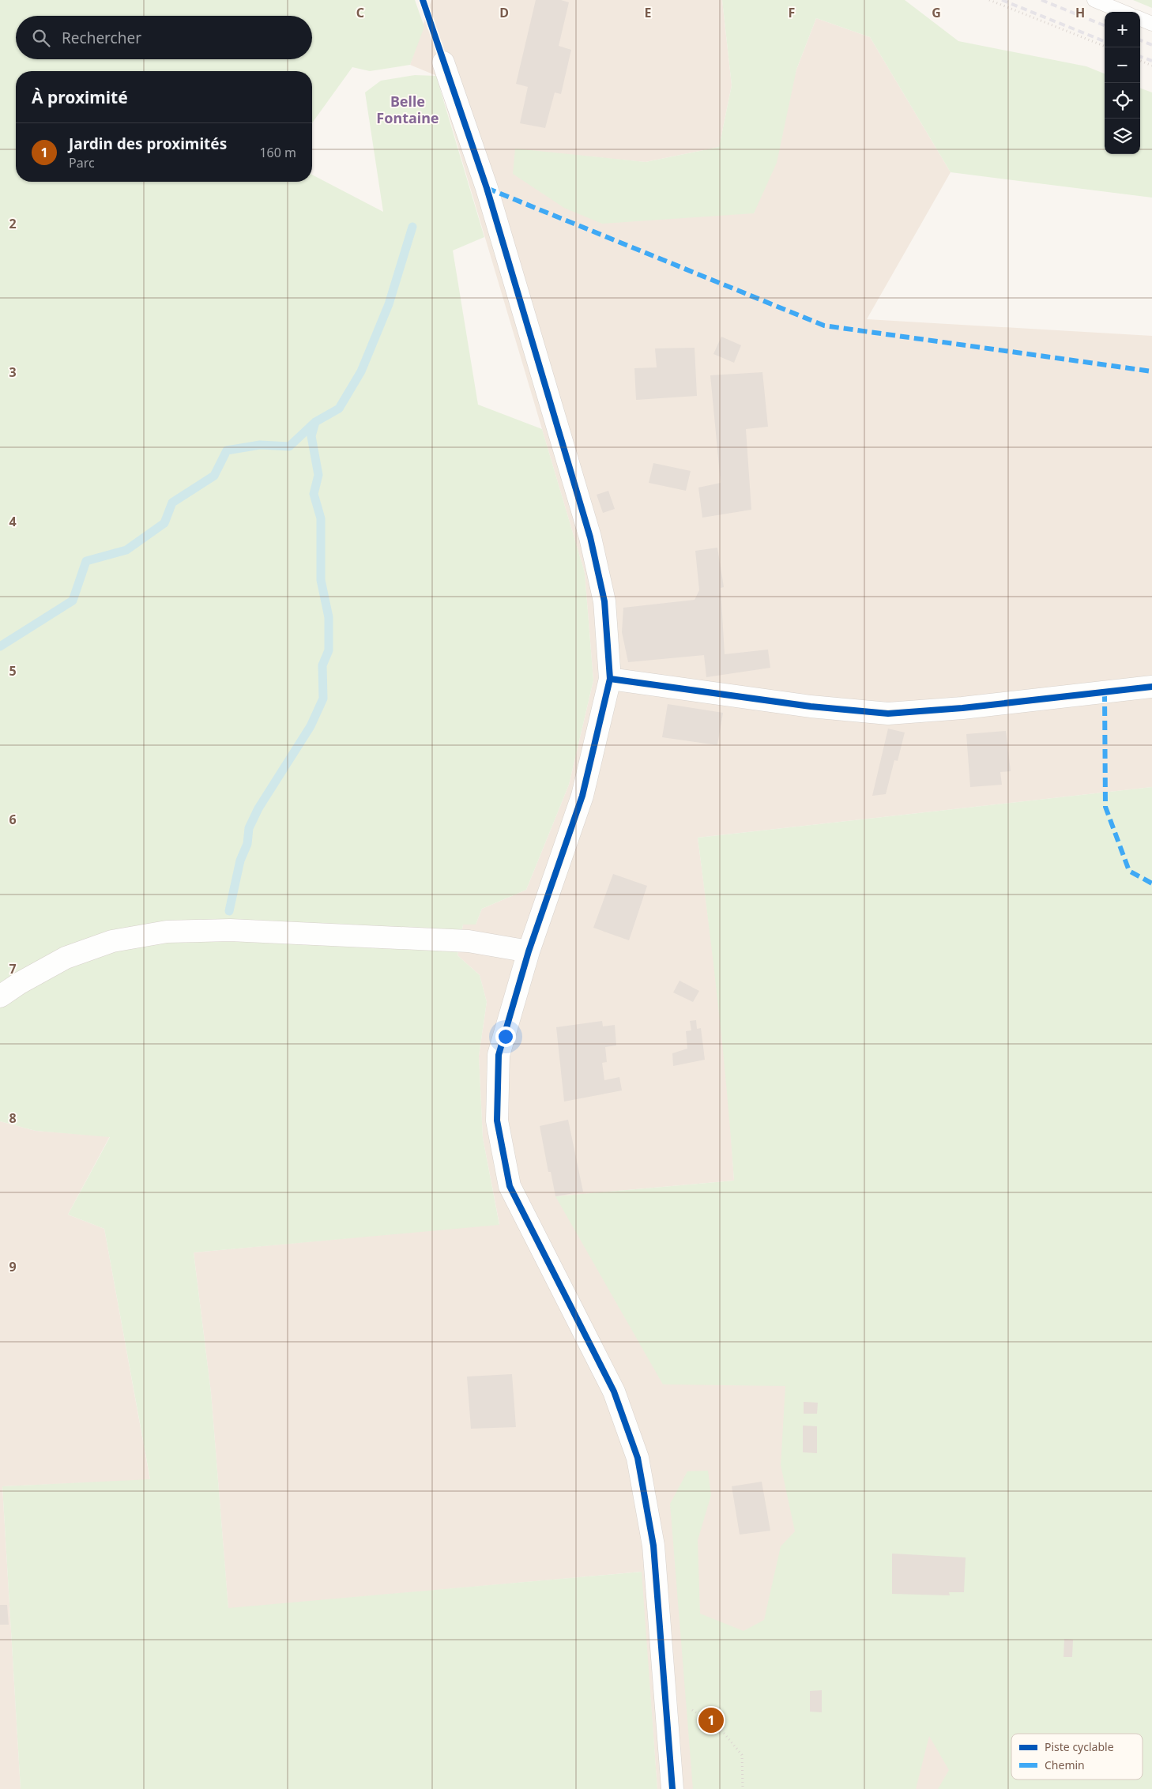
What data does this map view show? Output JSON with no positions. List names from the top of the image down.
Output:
{
  "districts": ["Belle Fontaine"],
  "legend": ["Piste cyclable", "Chemin"],
  "page": {
    "map_buttons": ["+", "−"],
    "search": "Rechercher",
    "heading": "À proximité",
    "list": [
      {
        "mark": "1",
        "name": "Jardin des proximités",
        "note": "Parc",
        "value": "160 m"
      }
    ],
    "pins": "1"
  },
  "grid": {
    "columns": [
      "C",
      "D",
      "E",
      "F",
      "G",
      "H"
    ],
    "rows": [
      "2",
      "3",
      "4",
      "5",
      "6",
      "7",
      "8",
      "9"
    ]
  }
}
